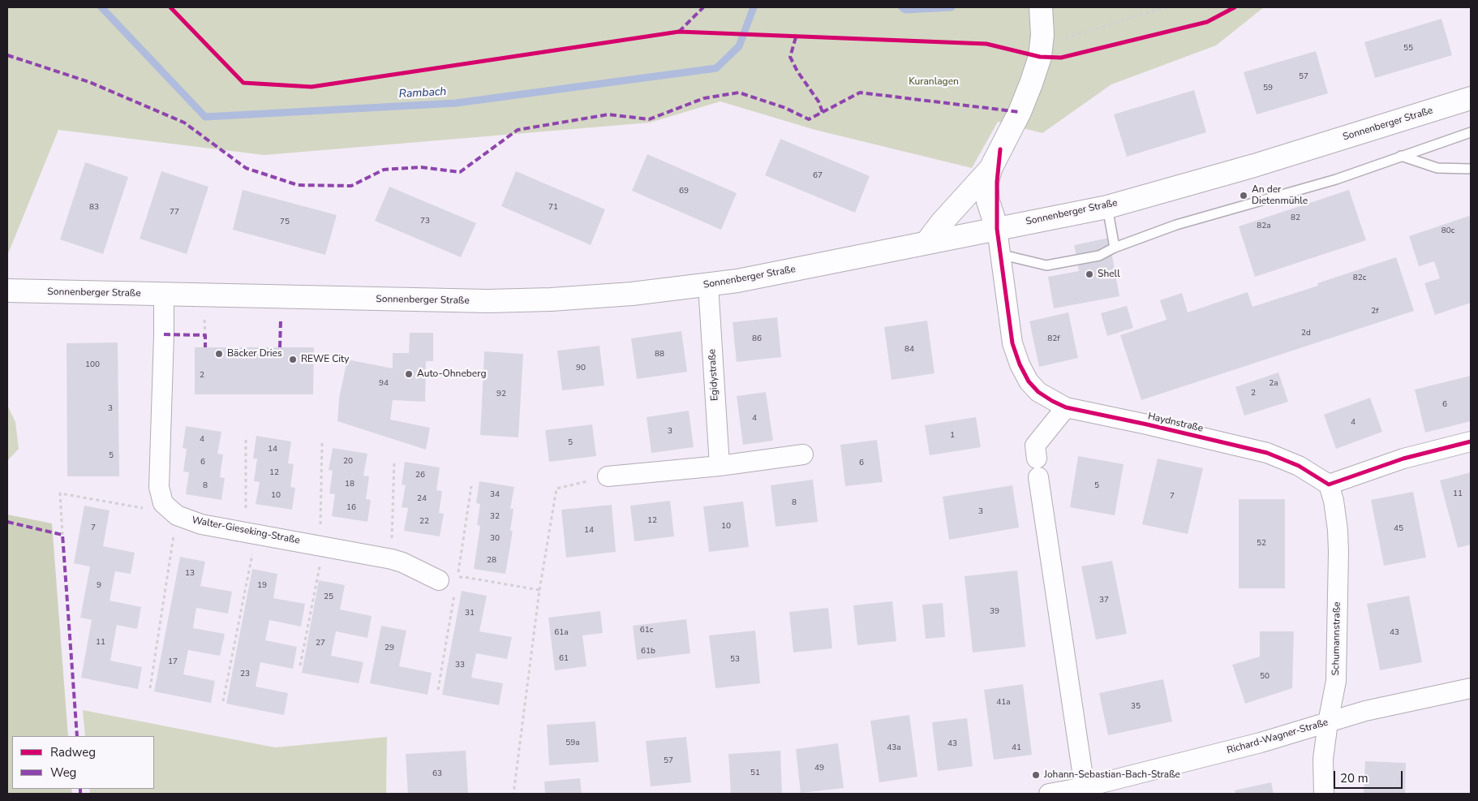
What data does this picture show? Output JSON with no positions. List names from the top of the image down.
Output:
{
  "streets": {
    "main road": ["Sonnenberger Straße"],
    "street": [
      "Egidystraße",
      "Haydnstraße",
      "Walter-Gieseking-Straße",
      "Schumannstraße",
      "Richard-Wagner-Straße"
    ]
  },
  "crossings": [
    ["Sonnenberger Straße", "Egidystraße"],
    ["Sonnenberger Straße", "Haydnstraße"],
    ["Haydnstraße", "Schumannstraße"],
    ["Schumannstraße", "Richard-Wagner-Straße"]
  ],
  "water": ["Rambach"],
  "parks": ["Kuranlagen"],
  "places": [
    "An der Dietenmühle",
    "Shell",
    "Bäcker Dries",
    "REWE City",
    "Auto-Ohneberg",
    "Johann-Sebastian-Bach-Straße"
  ],
  "house_numbers": [
    "55",
    "57",
    "59",
    "67",
    "69",
    "83",
    "71",
    "77",
    "82",
    "73",
    "75",
    "82a",
    "80c",
    "82c",
    "2f",
    "2d",
    "86",
    "82f",
    "84",
    "88",
    "100",
    "90",
    "2",
    "94",
    "2a",
    "2",
    "92",
    "6",
    "3",
    "4",
    "4",
    "3",
    "1",
    "4",
    "5",
    "14",
    "5",
    "20",
    "6",
    "6",
    "12",
    "26",
    "18",
    "8",
    "5",
    "11",
    "34",
    "10",
    "7",
    "24",
    "8",
    "16",
    "3",
    "32",
    "12",
    "22",
    "10",
    "7",
    "45",
    "14",
    "30",
    "52",
    "28",
    "13",
    "9",
    "19",
    "25",
    "37",
    "39",
    "31",
    "61c",
    "61a",
    "43",
    "11",
    "27",
    "29",
    "61b",
    "61",
    "53",
    "17",
    "33",
    "23",
    "50",
    "41a",
    "35",
    "59a",
    "43",
    "43a",
    "41",
    "57",
    "49",
    "51",
    "63"
  ],
  "legend": ["Radweg", "Weg"],
  "scale_bar": "20 m"
}
